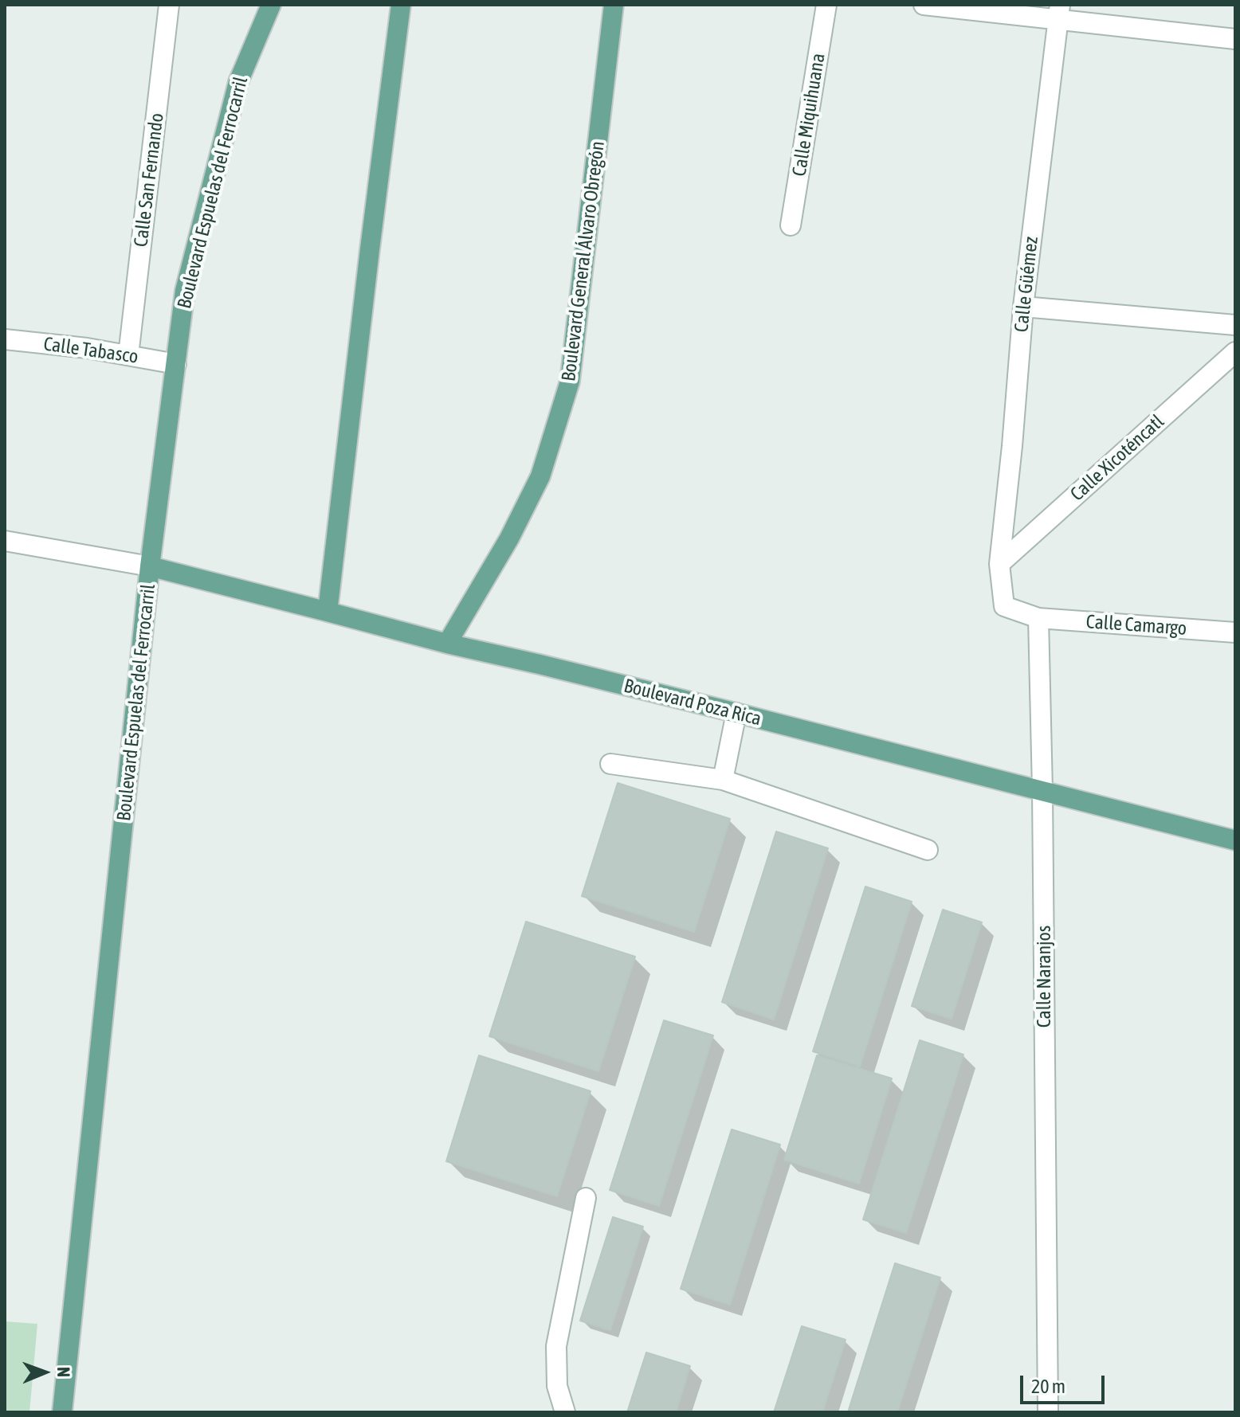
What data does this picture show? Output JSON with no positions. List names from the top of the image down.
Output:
{
  "streets": {
    "main road": ["Boulevard Espuelas del Ferrocarril", "Boulevard General Álvaro Obregón", "Boulevard Poza Rica"],
    "street": [
      "Calle Miquihuana",
      "Calle San Fernando",
      "Calle Güémez",
      "Calle Tabasco",
      "Calle Xicoténcatl",
      "Calle Camargo",
      "Calle Naranjos"
    ]
  },
  "crossings": [
    ["Calle San Fernando", "Calle Tabasco"],
    ["Boulevard Espuelas del Ferrocarril", "Calle Tabasco"],
    ["Boulevard Espuelas del Ferrocarril", "Boulevard Poza Rica"],
    ["Boulevard General Álvaro Obregón", "Boulevard Poza Rica"],
    ["Calle Güémez", "Calle Xicoténcatl"],
    ["Calle Camargo", "Calle Naranjos"],
    ["Boulevard Poza Rica", "Calle Naranjos"]
  ],
  "scale_bar": "20 m",
  "north": "right"
}
